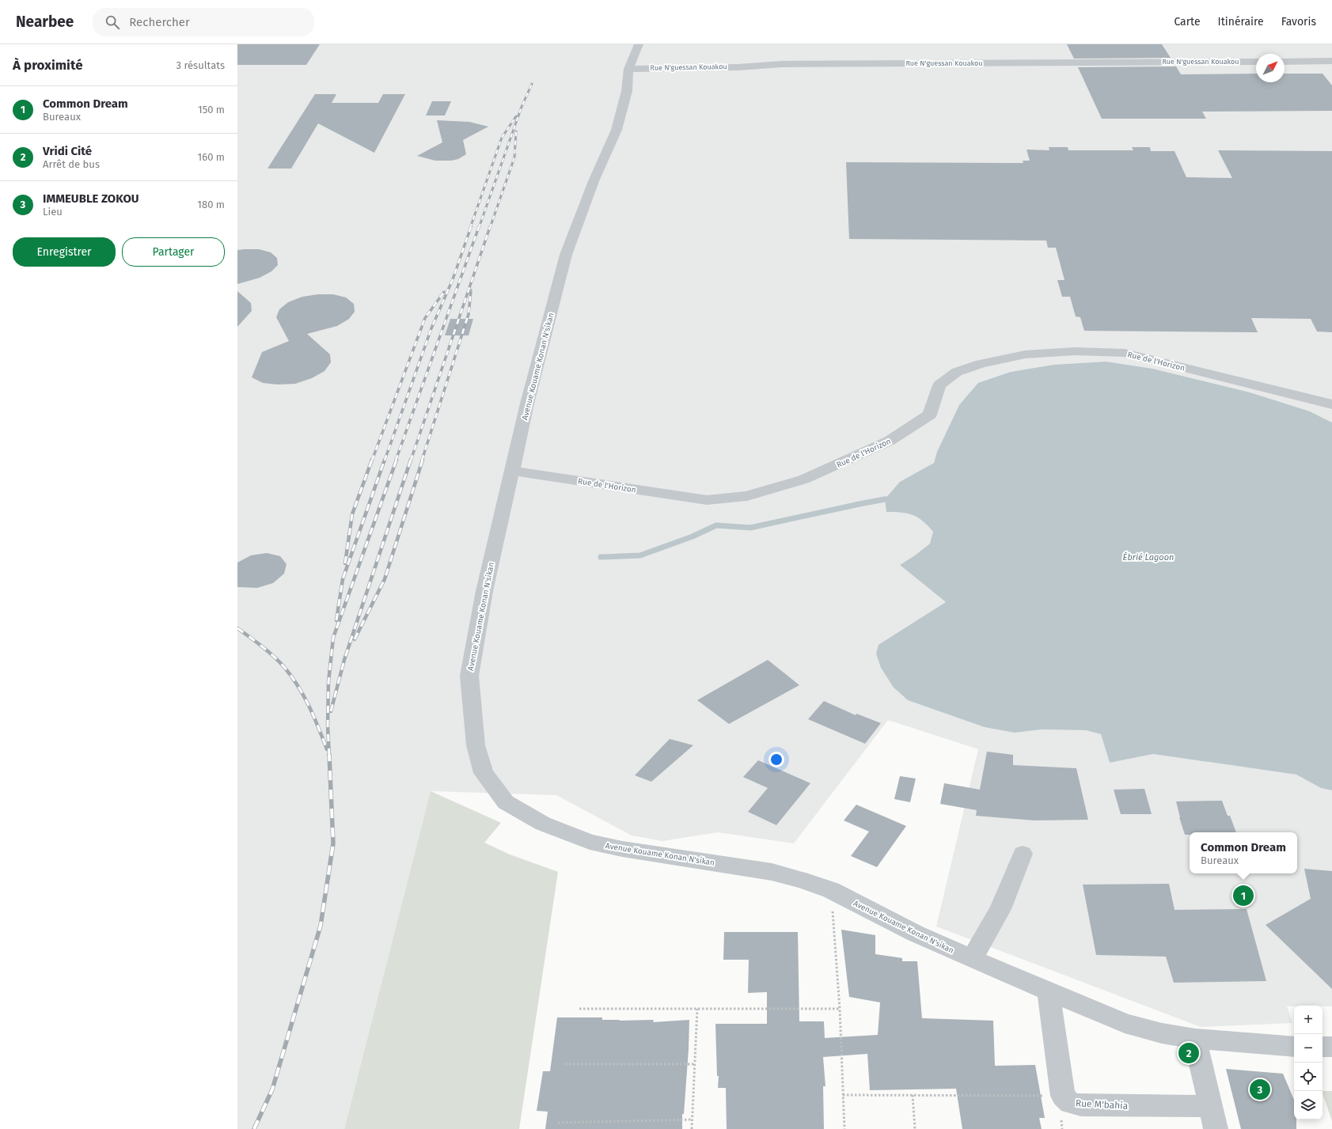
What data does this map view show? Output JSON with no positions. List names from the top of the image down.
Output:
{
  "streets": {
    "street": [
      "Rue N'guessan Kouakou",
      "Rue de l'Horizon",
      "Avenue Kouame Konan N'sikan",
      "Rue M'bahia"
    ]
  },
  "crossings": [
    ["Rue N'guessan Kouakou", "Avenue Kouame Konan N'sikan"],
    ["Rue de l'Horizon", "Avenue Kouame Konan N'sikan"]
  ],
  "water": ["Ébrié Lagoon"],
  "north": "top right",
  "page": {
    "header": "Nearbee",
    "search": "Rechercher",
    "nav": ["Carte", "Itinéraire", "Favoris"],
    "heading": ["À proximité", "3 résultats"],
    "list": [
      {
        "mark": "1",
        "name": "Common Dream",
        "note": "Bureaux",
        "value": "150 m"
      },
      {
        "mark": "2",
        "name": "Vridi Cité",
        "note": "Arrêt de bus",
        "value": "160 m"
      },
      {
        "mark": "3",
        "name": "IMMEUBLE ZOKOU",
        "note": "Lieu",
        "value": "180 m"
      }
    ],
    "buttons": ["Enregistrer", "Partager"],
    "popup": ["Common Dream", "Bureaux"],
    "pins": ["1", "2", "3"],
    "map_buttons": ["+", "−"]
  }
}
